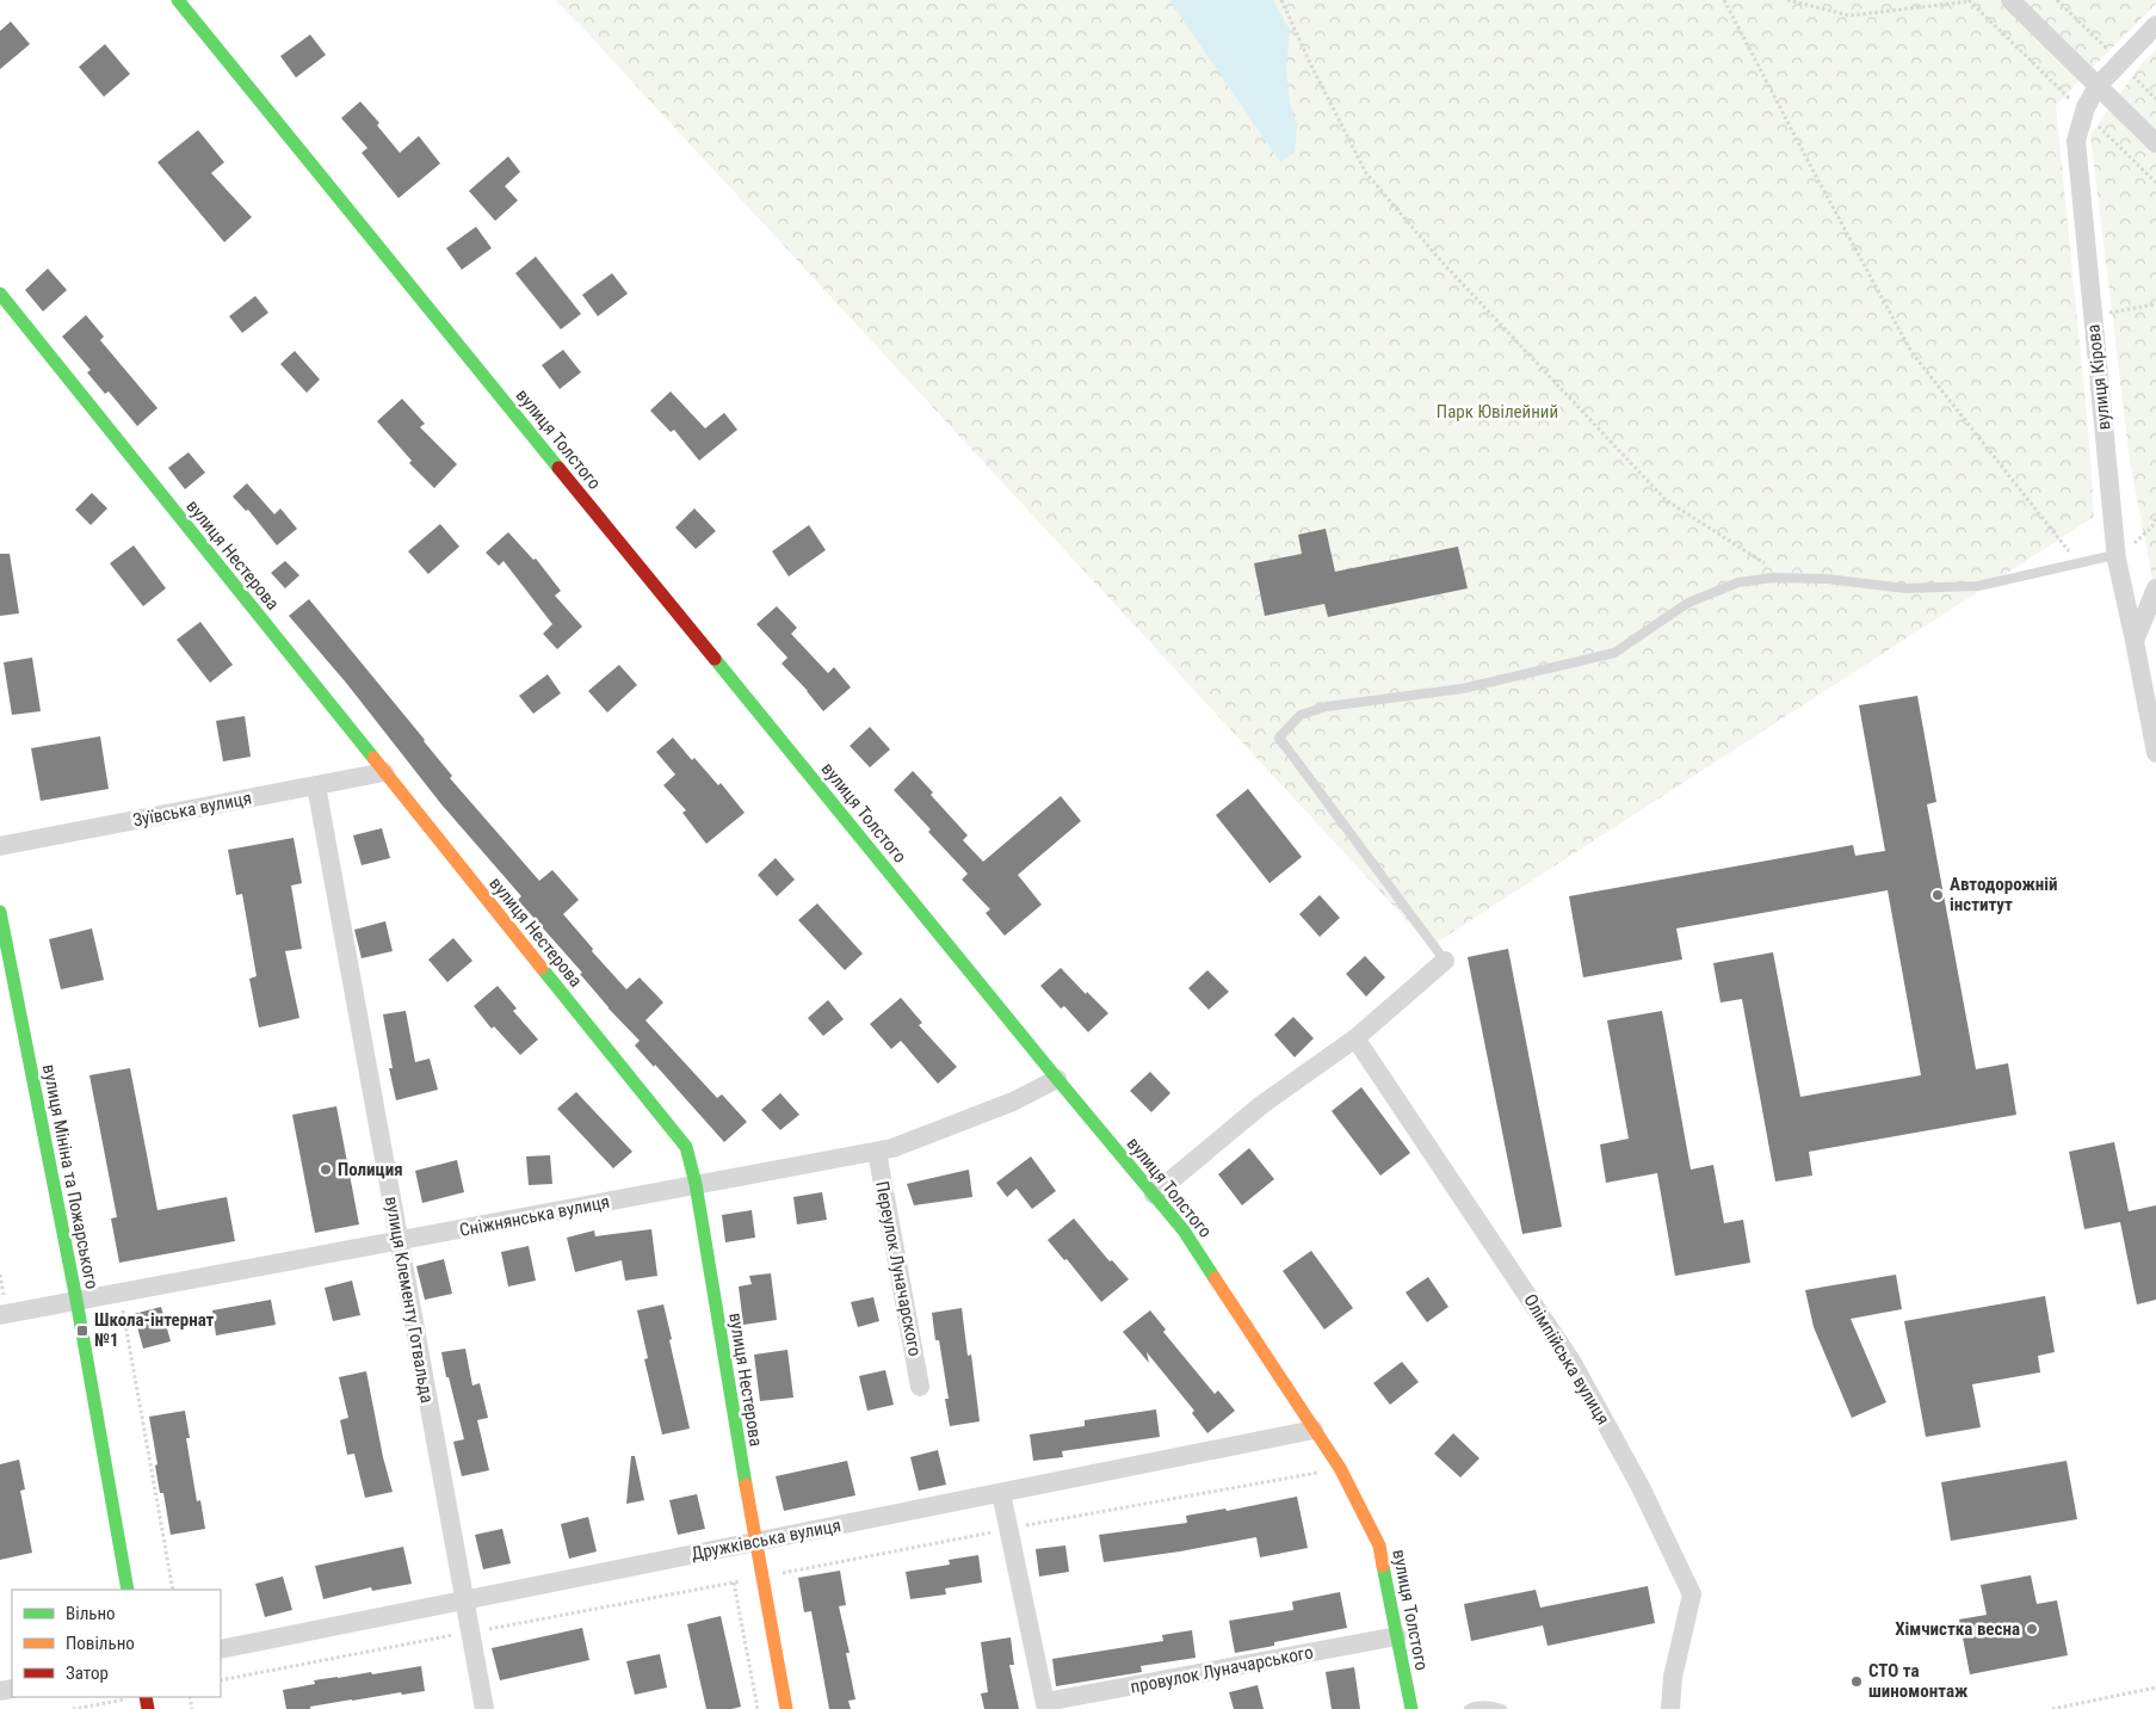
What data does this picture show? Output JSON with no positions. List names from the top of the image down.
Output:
{
  "streets": {
    "street": [
      "вулиця Кірова",
      "вулиця Толстого",
      "вулиця Нестерова",
      "Зуївська вулиця",
      "вулиця Мініна та Пожарського",
      "Сніжнянська вулиця",
      "Переулок Луначарского",
      "вулиця Клементу Готвальда",
      "Олімпійська вулиця",
      "Дружківська вулиця",
      "провулок Луначарського"
    ]
  },
  "crossings": [
    ["вулиця Толстого", "Сніжнянська вулиця"],
    ["вулиця Толстого", "Дружківська вулиця"],
    ["вулиця Толстого", "провулок Луначарського"],
    ["вулиця Нестерова", "Зуївська вулиця"],
    ["вулиця Нестерова", "Сніжнянська вулиця"],
    ["вулиця Нестерова", "Дружківська вулиця"],
    ["Зуївська вулиця", "вулиця Клементу Готвальда"],
    ["вулиця Мініна та Пожарського", "Сніжнянська вулиця"],
    ["Сніжнянська вулиця", "Переулок Луначарского"],
    ["Сніжнянська вулиця", "вулиця Клементу Готвальда"],
    ["вулиця Клементу Готвальда", "Дружківська вулиця"],
    ["Дружківська вулиця", "провулок Луначарського"]
  ],
  "parks": ["Парк Ювілейний"],
  "places": {
    "other": [
      "Автодорожній інститут",
      "Полиция",
      "Хімчистка весна",
      "СТО та шиномонтаж"
    ],
    "transit": ["Школа-інтернат №1"]
  },
  "legend": ["Вільно", "Повільно", "Затор"]
}
